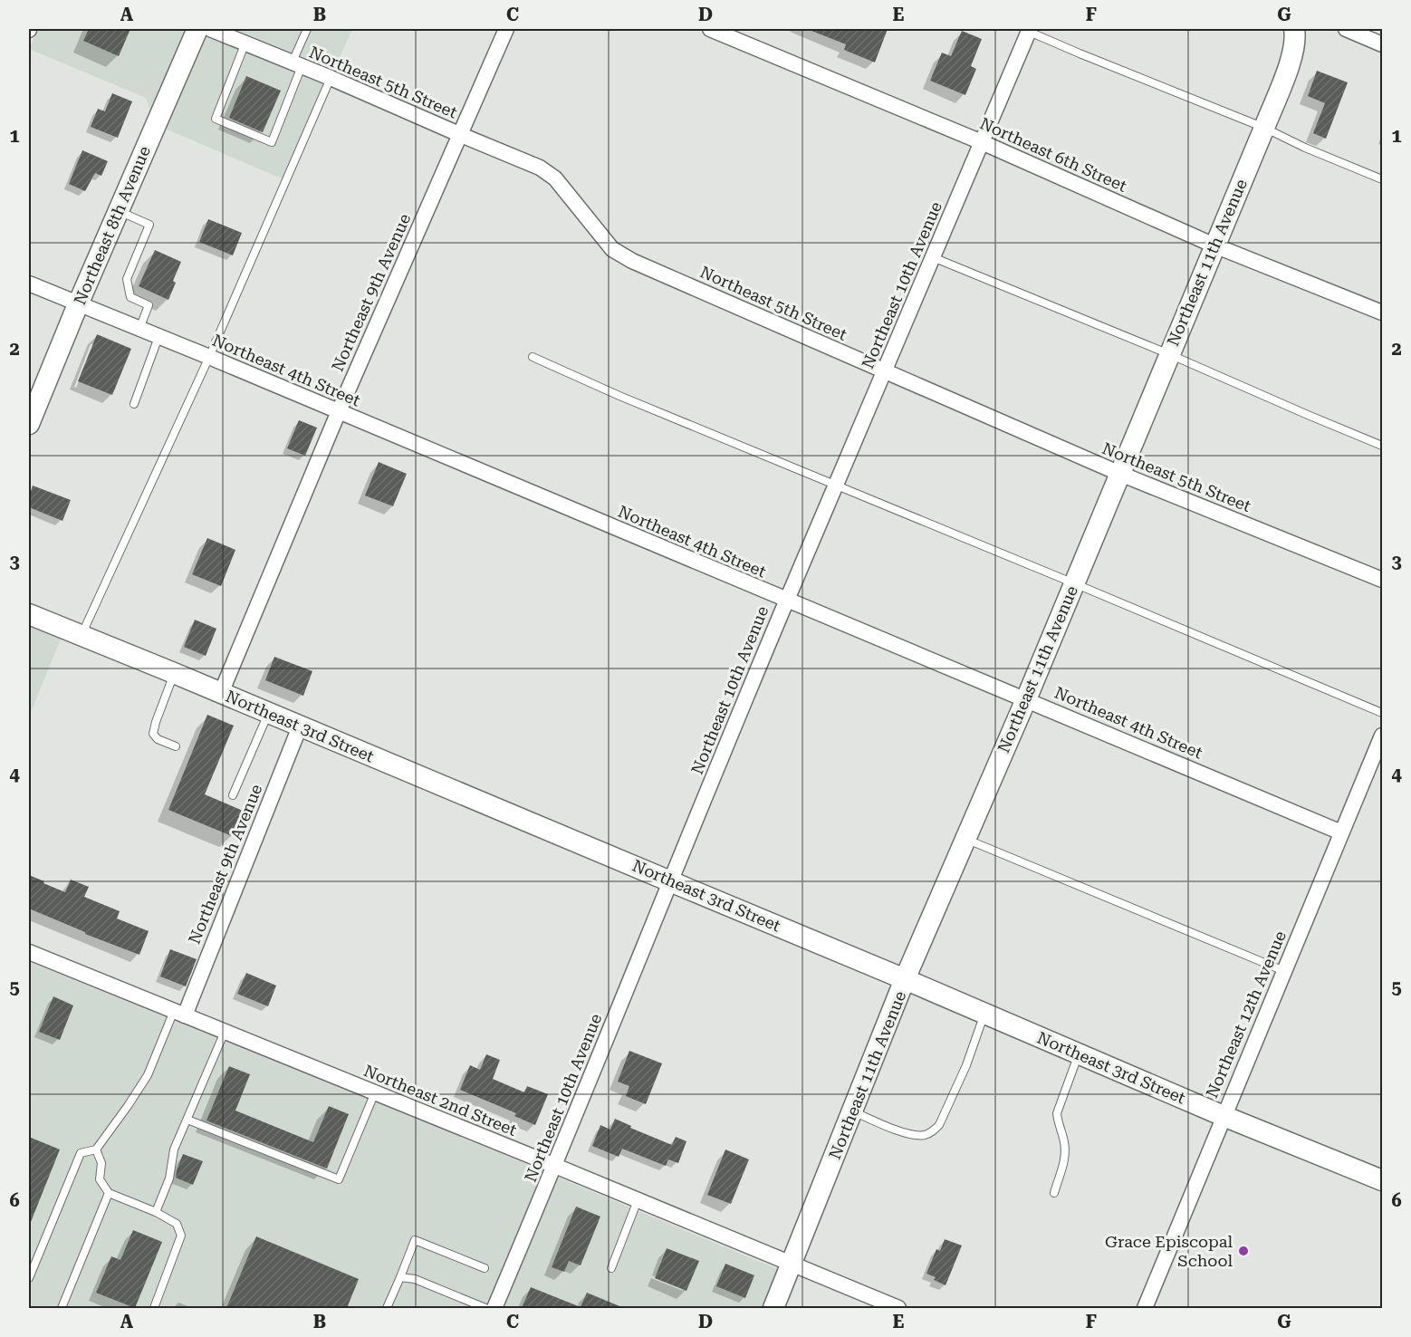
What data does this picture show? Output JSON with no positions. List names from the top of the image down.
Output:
{
  "streets": {
    "street": [
      "Northeast 5th Street",
      "Northeast 6th Street",
      "Northeast 8th Avenue",
      "Northeast 11th Avenue",
      "Northeast 10th Avenue",
      "Northeast 9th Avenue",
      "Northeast 4th Street",
      "Northeast 3rd Street",
      "Northeast 12th Avenue",
      "Northeast 2nd Street"
    ]
  },
  "crossings": [
    ["Northeast 5th Street", "Northeast 11th Avenue"],
    ["Northeast 5th Street", "Northeast 10th Avenue"],
    ["Northeast 5th Street", "Northeast 9th Avenue"],
    ["Northeast 6th Street", "Northeast 11th Avenue"],
    ["Northeast 6th Street", "Northeast 10th Avenue"],
    ["Northeast 8th Avenue", "Northeast 4th Street"],
    ["Northeast 11th Avenue", "Northeast 4th Street"],
    ["Northeast 11th Avenue", "Northeast 3rd Street"],
    ["Northeast 11th Avenue", "Northeast 2nd Street"],
    ["Northeast 10th Avenue", "Northeast 4th Street"],
    ["Northeast 10th Avenue", "Northeast 3rd Street"],
    ["Northeast 10th Avenue", "Northeast 2nd Street"],
    ["Northeast 9th Avenue", "Northeast 4th Street"],
    ["Northeast 9th Avenue", "Northeast 3rd Street"],
    ["Northeast 9th Avenue", "Northeast 2nd Street"],
    ["Northeast 4th Street", "Northeast 12th Avenue"],
    ["Northeast 3rd Street", "Northeast 12th Avenue"]
  ],
  "places": ["Grace Episcopal School"],
  "grid": {
    "columns": [
      "A",
      "B",
      "C",
      "D",
      "E",
      "F",
      "G"
    ],
    "rows": [
      "1",
      "2",
      "3",
      "4",
      "5",
      "6"
    ]
  }
}
